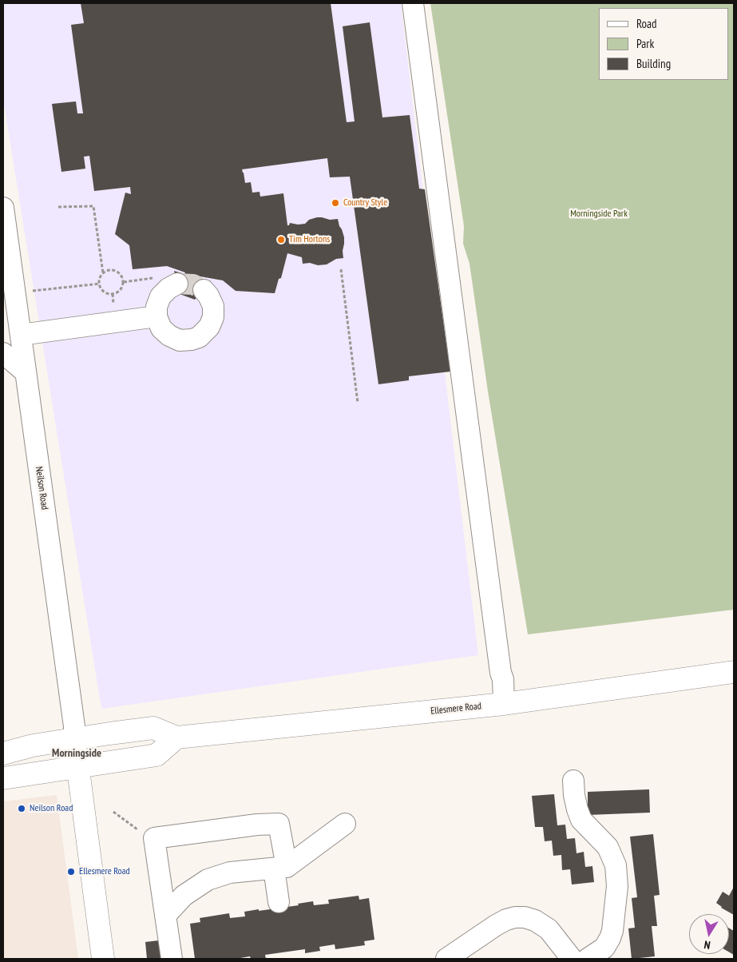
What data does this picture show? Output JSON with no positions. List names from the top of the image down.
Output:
{
  "streets": {
    "main road": ["Neilson Road", "Ellesmere Road"]
  },
  "crossings": [
    ["Neilson Road", "Ellesmere Road"]
  ],
  "districts": ["Morningside"],
  "parks": ["Morningside Park"],
  "places": [
    "Country Style",
    "Tim Hortons",
    "Neilson Road",
    "Ellesmere Road"
  ],
  "legend": ["Road", "Park", "Building"],
  "north": "bottom"
}
